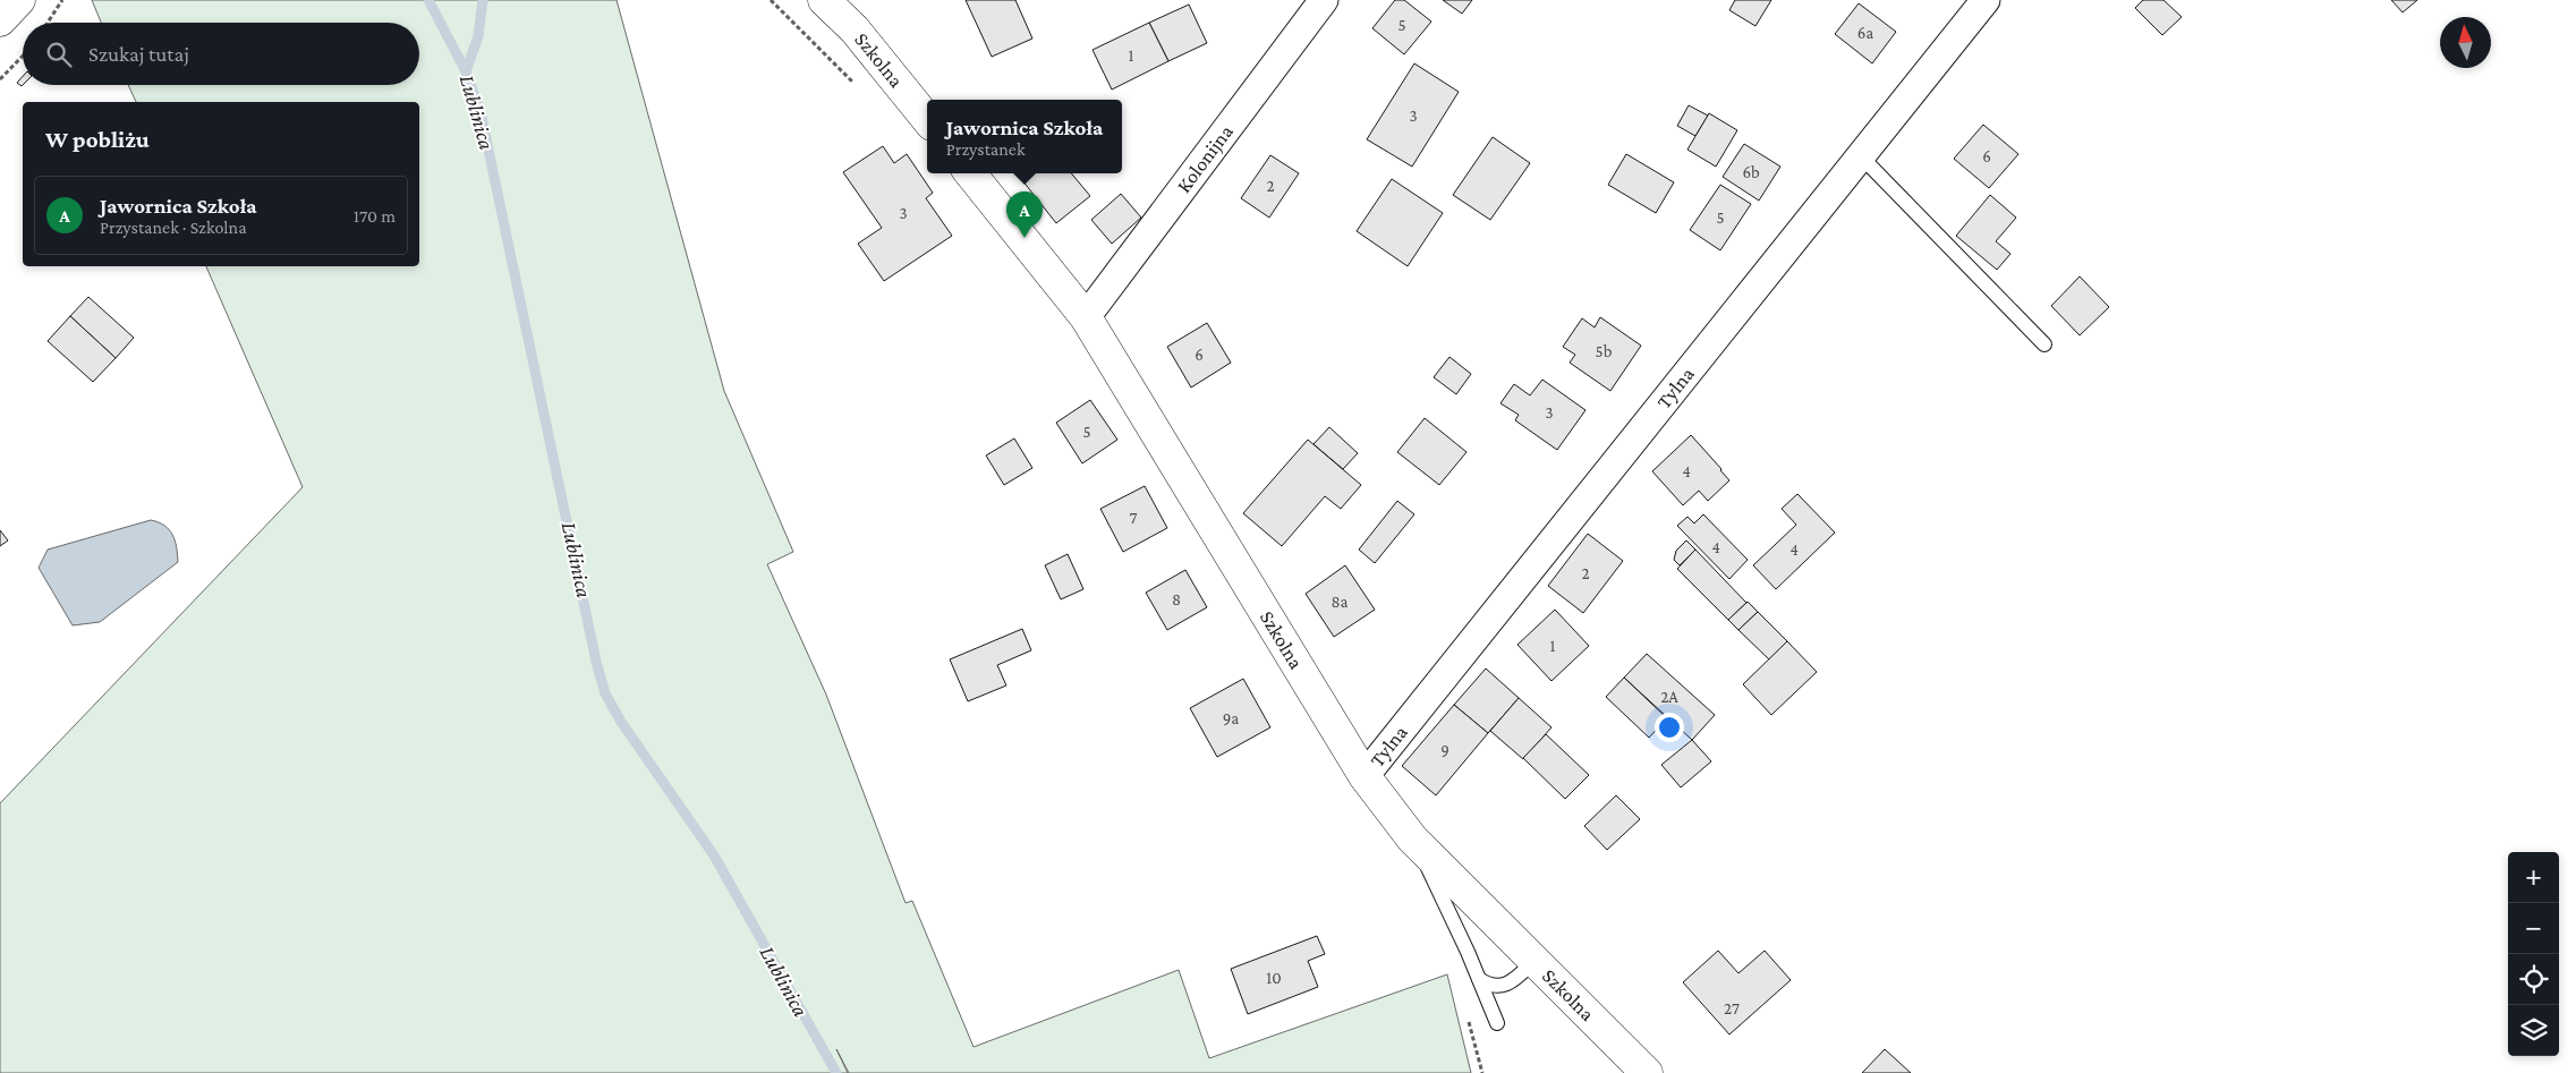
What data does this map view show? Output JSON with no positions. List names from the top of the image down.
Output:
{
  "streets": {
    "street": ["Szkolna", "Kolonijna", "Tylna"]
  },
  "crossings": [
    ["Szkolna", "Kolonijna"],
    ["Szkolna", "Tylna"]
  ],
  "water": ["Lublinica"],
  "house_numbers": [
    "5",
    "6a",
    "1",
    "3",
    "6",
    "6b",
    "2",
    "3",
    "5",
    "5b",
    "6",
    "3",
    "5",
    "4",
    "7",
    "4",
    "4",
    "2",
    "8",
    "8a",
    "1",
    "2A",
    "9a",
    "9",
    "10",
    "27"
  ],
  "north": "top",
  "page": {
    "search": "Szukaj tutaj",
    "popup": ["Jawornica Szkoła", "Przystanek"],
    "heading": "W pobliżu",
    "list": [
      {
        "mark": "A",
        "name": "Jawornica Szkoła",
        "note": "Przystanek · Szkolna",
        "value": "170 m"
      }
    ],
    "pins": "A",
    "map_buttons": ["+", "−"]
  }
}
